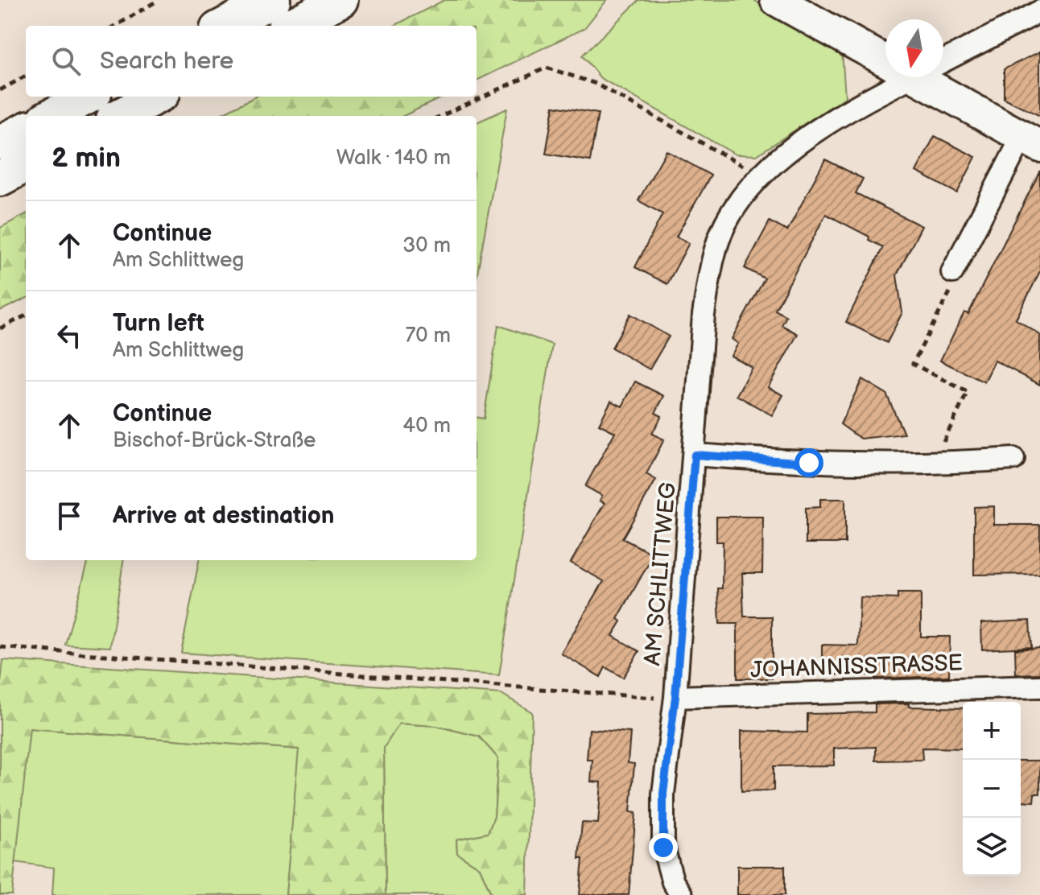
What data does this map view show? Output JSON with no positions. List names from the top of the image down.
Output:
{
  "streets": {
    "street": ["AM SCHLITTWEG", "JOHANNISSTRASSE"]
  },
  "crossings": [
    ["AM SCHLITTWEG", "JOHANNISSTRASSE"]
  ],
  "north": "bottom",
  "page": {
    "search": "Search here",
    "heading": ["2 min", "Walk · 140 m"],
    "list": [
      ["Continue", "Am Schlittweg", "30 m"],
      ["Turn left", "Am Schlittweg", "70 m"],
      ["Continue", "Bischof-Brück-Straße", "40 m"],
      "Arrive at destination"
    ],
    "map_buttons": ["+", "−"]
  }
}
